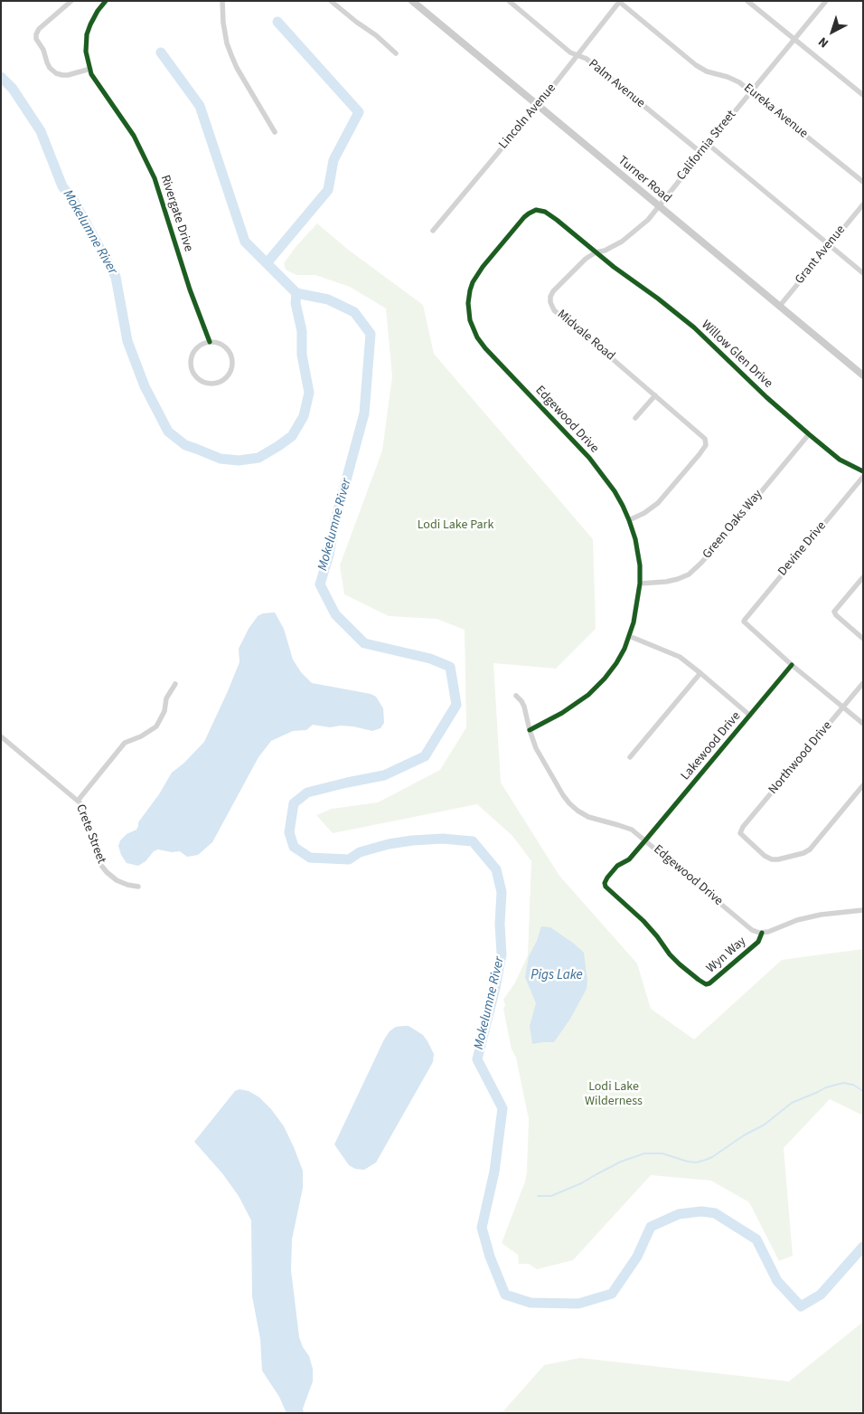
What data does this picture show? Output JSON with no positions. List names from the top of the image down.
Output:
{
  "streets": {
    "main road": ["Turner Road"],
    "street": [
      "Palm Avenue",
      "Eureka Avenue",
      "Lincoln Avenue",
      "California Street",
      "Rivergate Drive",
      "Grant Avenue",
      "Midvale Road",
      "Willow Glen Drive",
      "Edgewood Drive",
      "Green Oaks Way",
      "Devine Drive",
      "Lakewood Drive",
      "Northwood Drive",
      "Crete Street",
      "Wyn Way"
    ]
  },
  "crossings": [
    ["Palm Avenue", "Lincoln Avenue"],
    ["Palm Avenue", "California Street"],
    ["Eureka Avenue", "Lincoln Avenue"],
    ["Eureka Avenue", "California Street"],
    ["Lincoln Avenue", "Turner Road"],
    ["California Street", "Turner Road"],
    ["Turner Road", "Grant Avenue"],
    ["Midvale Road", "Willow Glen Drive"],
    ["Midvale Road", "Edgewood Drive"],
    ["Willow Glen Drive", "Edgewood Drive"],
    ["Willow Glen Drive", "Green Oaks Way"],
    ["Edgewood Drive", "Green Oaks Way"],
    ["Edgewood Drive", "Lakewood Drive"],
    ["Edgewood Drive", "Wyn Way"],
    ["Devine Drive", "Lakewood Drive"],
    ["Lakewood Drive", "Wyn Way"]
  ],
  "water": ["Mokelumne River", "Pigs Lake"],
  "parks": ["Lodi Lake Park", "Lodi Lake Wilderness"],
  "north": "bottom left"
}
